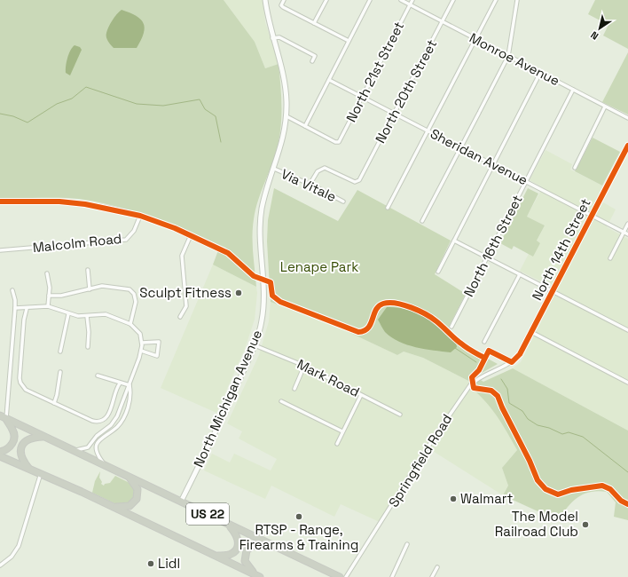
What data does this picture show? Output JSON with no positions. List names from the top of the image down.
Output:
{
  "streets": {
    "highway": ["US 22"],
    "street": [
      "Monroe Avenue",
      "North 21st Street",
      "North 20th Street",
      "Sheridan Avenue",
      "Via Vitale",
      "Malcolm Road",
      "North 16th Street",
      "North 14th Street",
      "Mark Road",
      "North Michigan Avenue",
      "Springfield Road"
    ]
  },
  "crossings": [
    ["Monroe Avenue", "North 21st Street"],
    ["Monroe Avenue", "North 20th Street"],
    ["Monroe Avenue", "North 16th Street"],
    ["North 21st Street", "Sheridan Avenue"],
    ["North 20th Street", "Sheridan Avenue"],
    ["North 20th Street", "Via Vitale"],
    ["Sheridan Avenue", "North 16th Street"],
    ["Sheridan Avenue", "North 14th Street"],
    ["Via Vitale", "North Michigan Avenue"],
    ["North 14th Street", "Springfield Road"],
    ["Mark Road", "North Michigan Avenue"],
    ["North Michigan Avenue", "US 22"]
  ],
  "parks": ["Lenape Park"],
  "places": [
    "Sculpt Fitness",
    "Walmart",
    "RTSP - Range, Firearms & Training",
    "The Model Railroad Club",
    "Lidl"
  ],
  "north": "bottom left"
}
